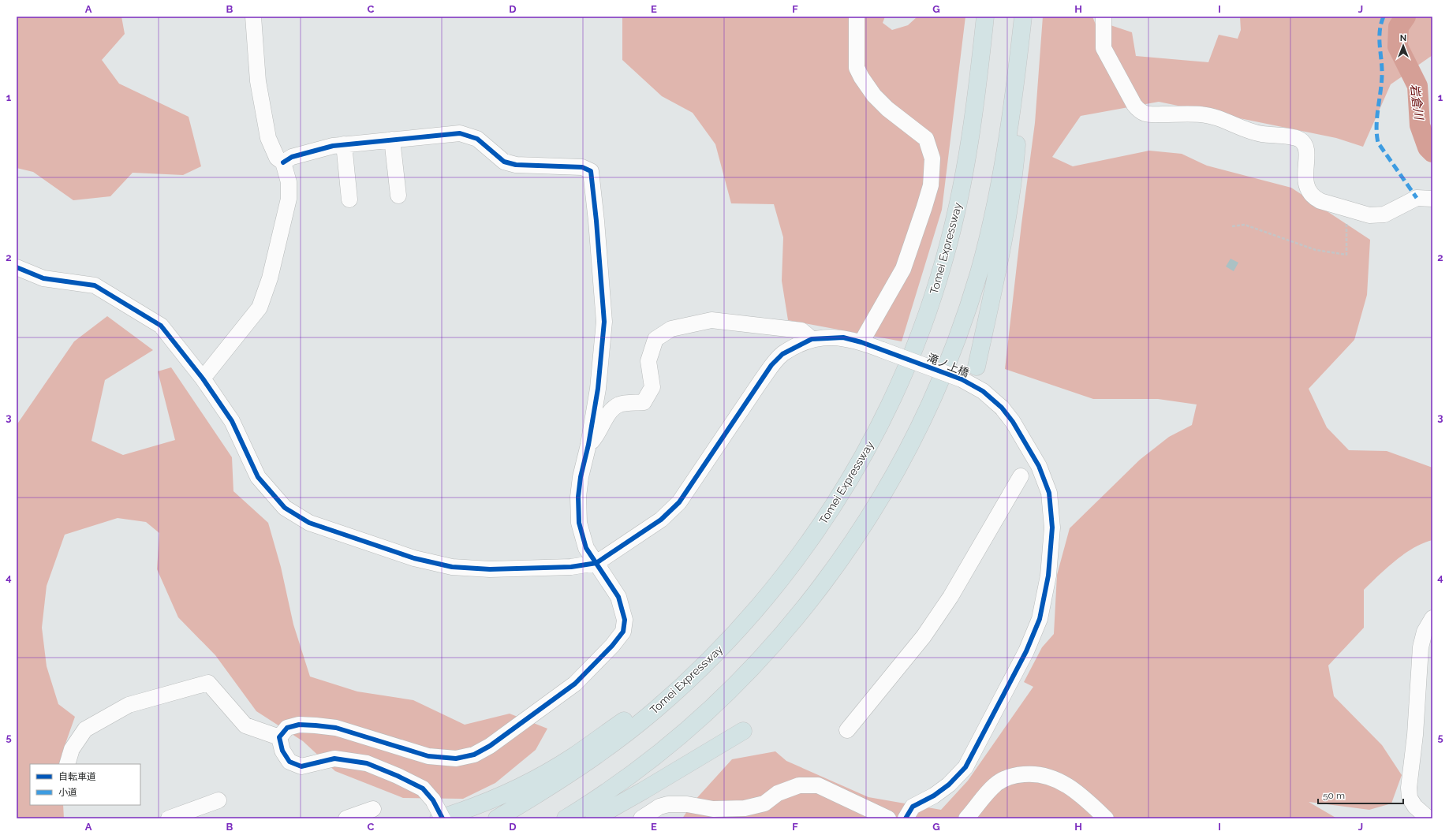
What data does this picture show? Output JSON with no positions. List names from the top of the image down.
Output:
{
  "streets": {
    "highway": ["Tomei Expressway"],
    "street": ["滝ノ上橋"]
  },
  "water": ["岩倉川"],
  "legend": ["自転車道", "小道"],
  "scale_bar": "50 m",
  "north": "top",
  "grid": {
    "columns": [
      "A",
      "B",
      "C",
      "D",
      "E",
      "F",
      "G",
      "H",
      "I",
      "J"
    ],
    "rows": [
      "1",
      "2",
      "3",
      "4",
      "5"
    ]
  }
}
